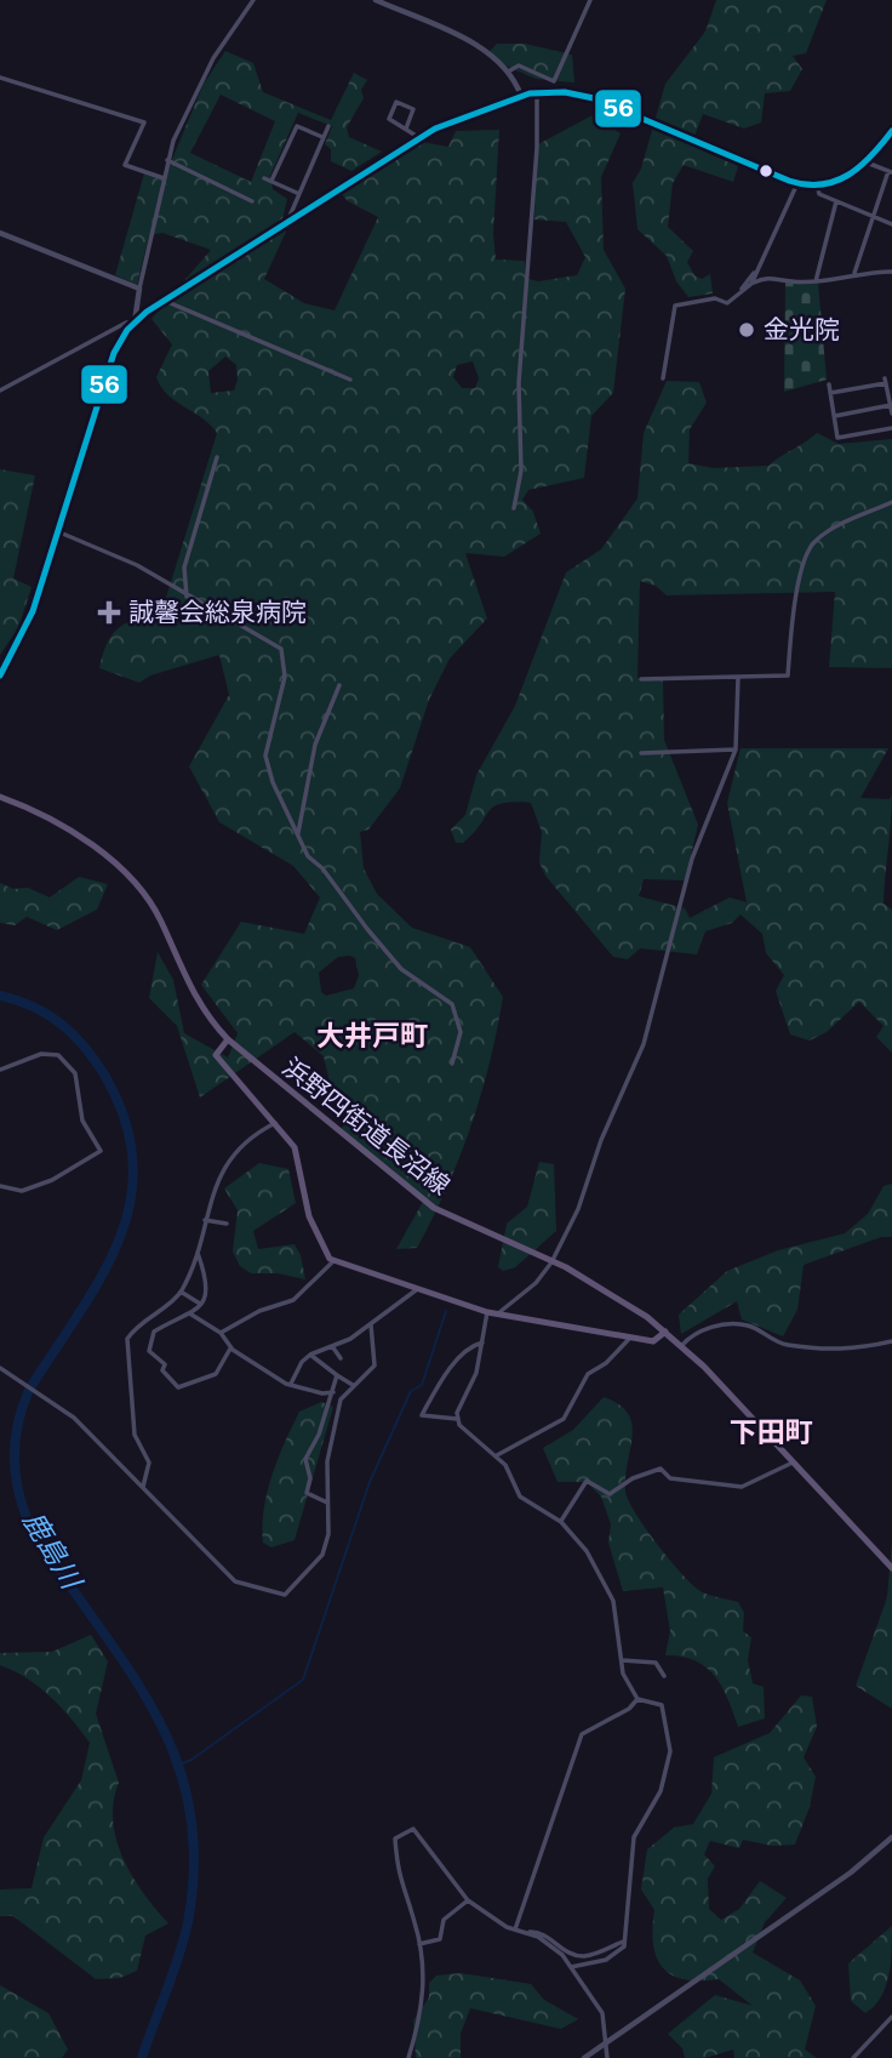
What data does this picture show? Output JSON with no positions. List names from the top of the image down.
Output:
{
  "streets": {
    "main road": ["浜野四街道長沼線"]
  },
  "districts": ["大井戸町", "下田町"],
  "water": ["鹿島川"],
  "places": {
    "other": ["金光院"],
    "health": ["誠馨会総泉病院"]
  },
  "lines": ["transit line 56"]
}
